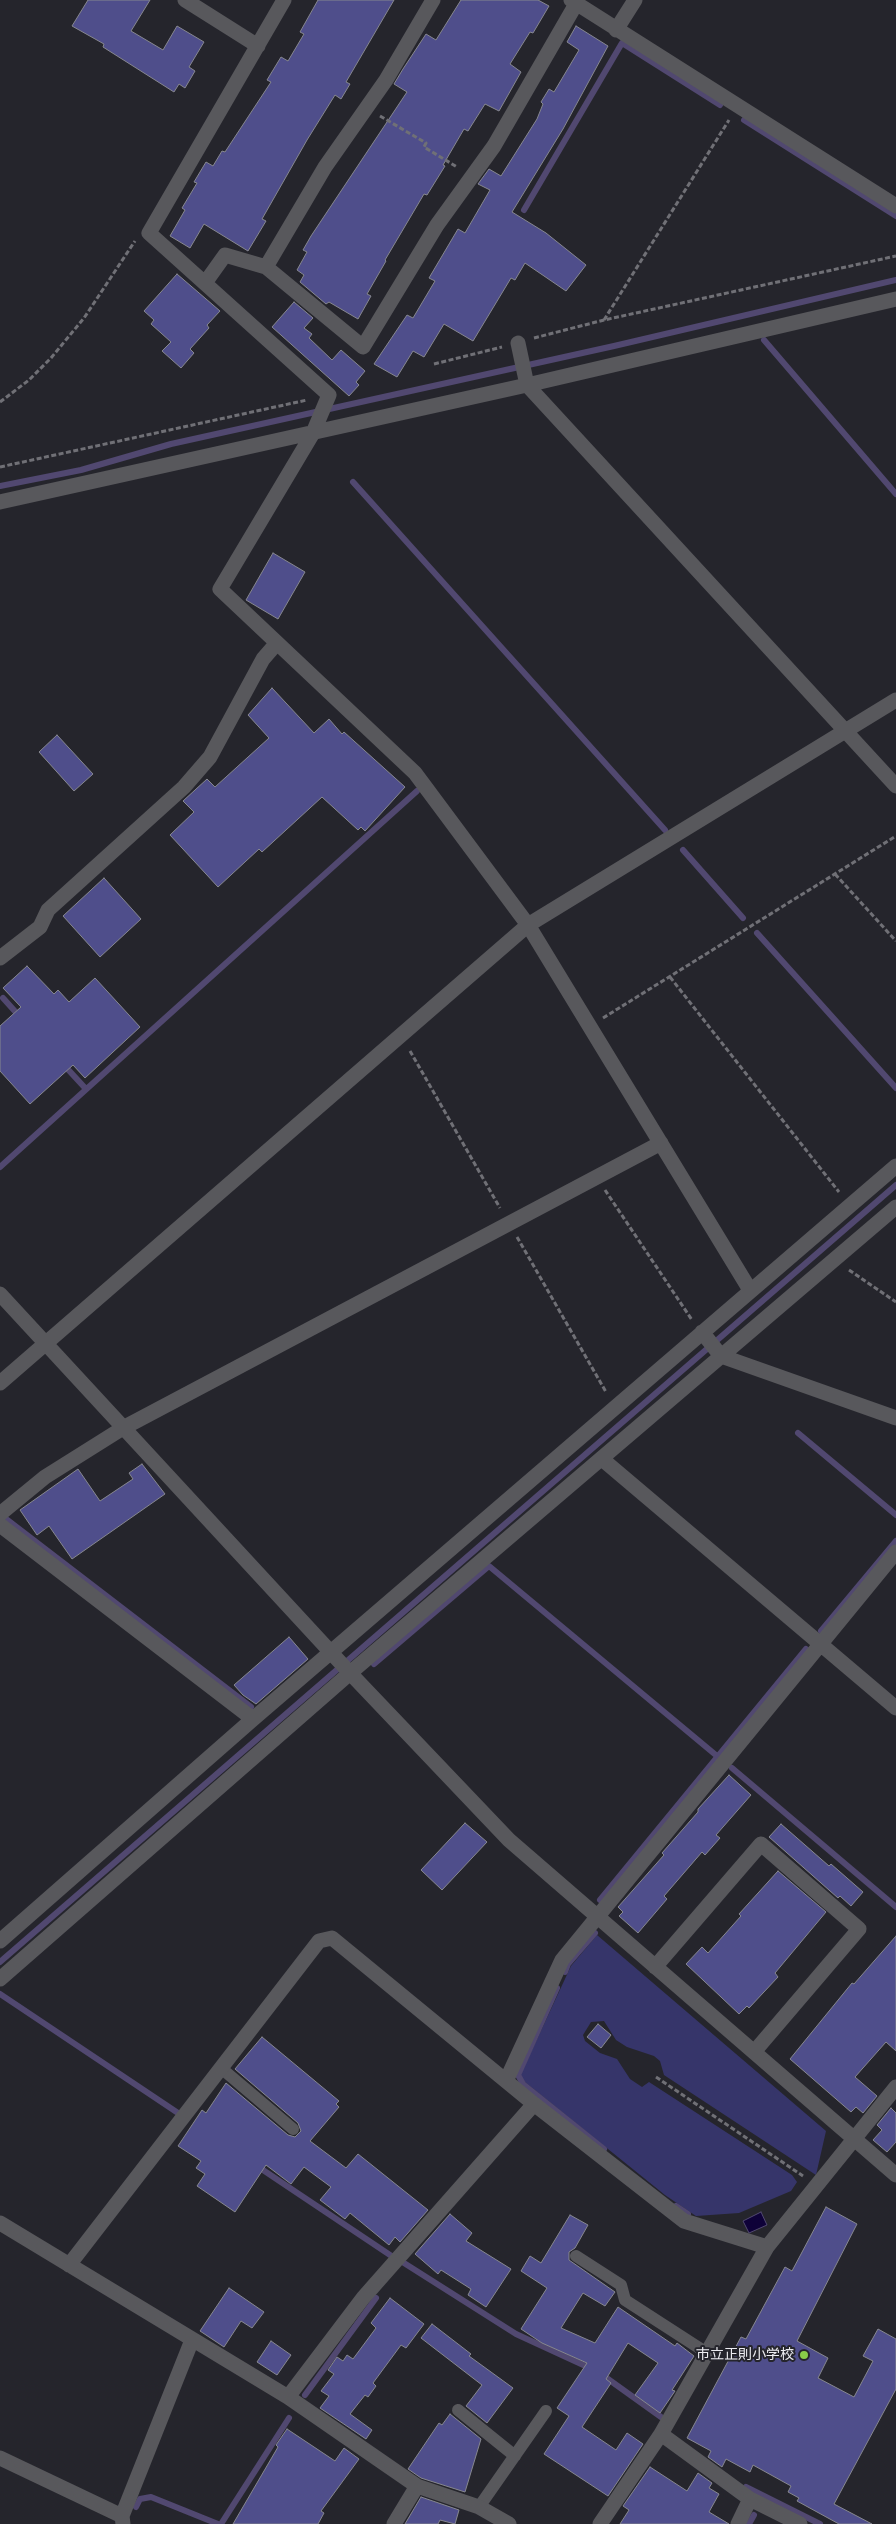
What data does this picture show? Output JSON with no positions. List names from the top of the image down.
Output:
{
  "places": ["市立正則小学校"]
}
